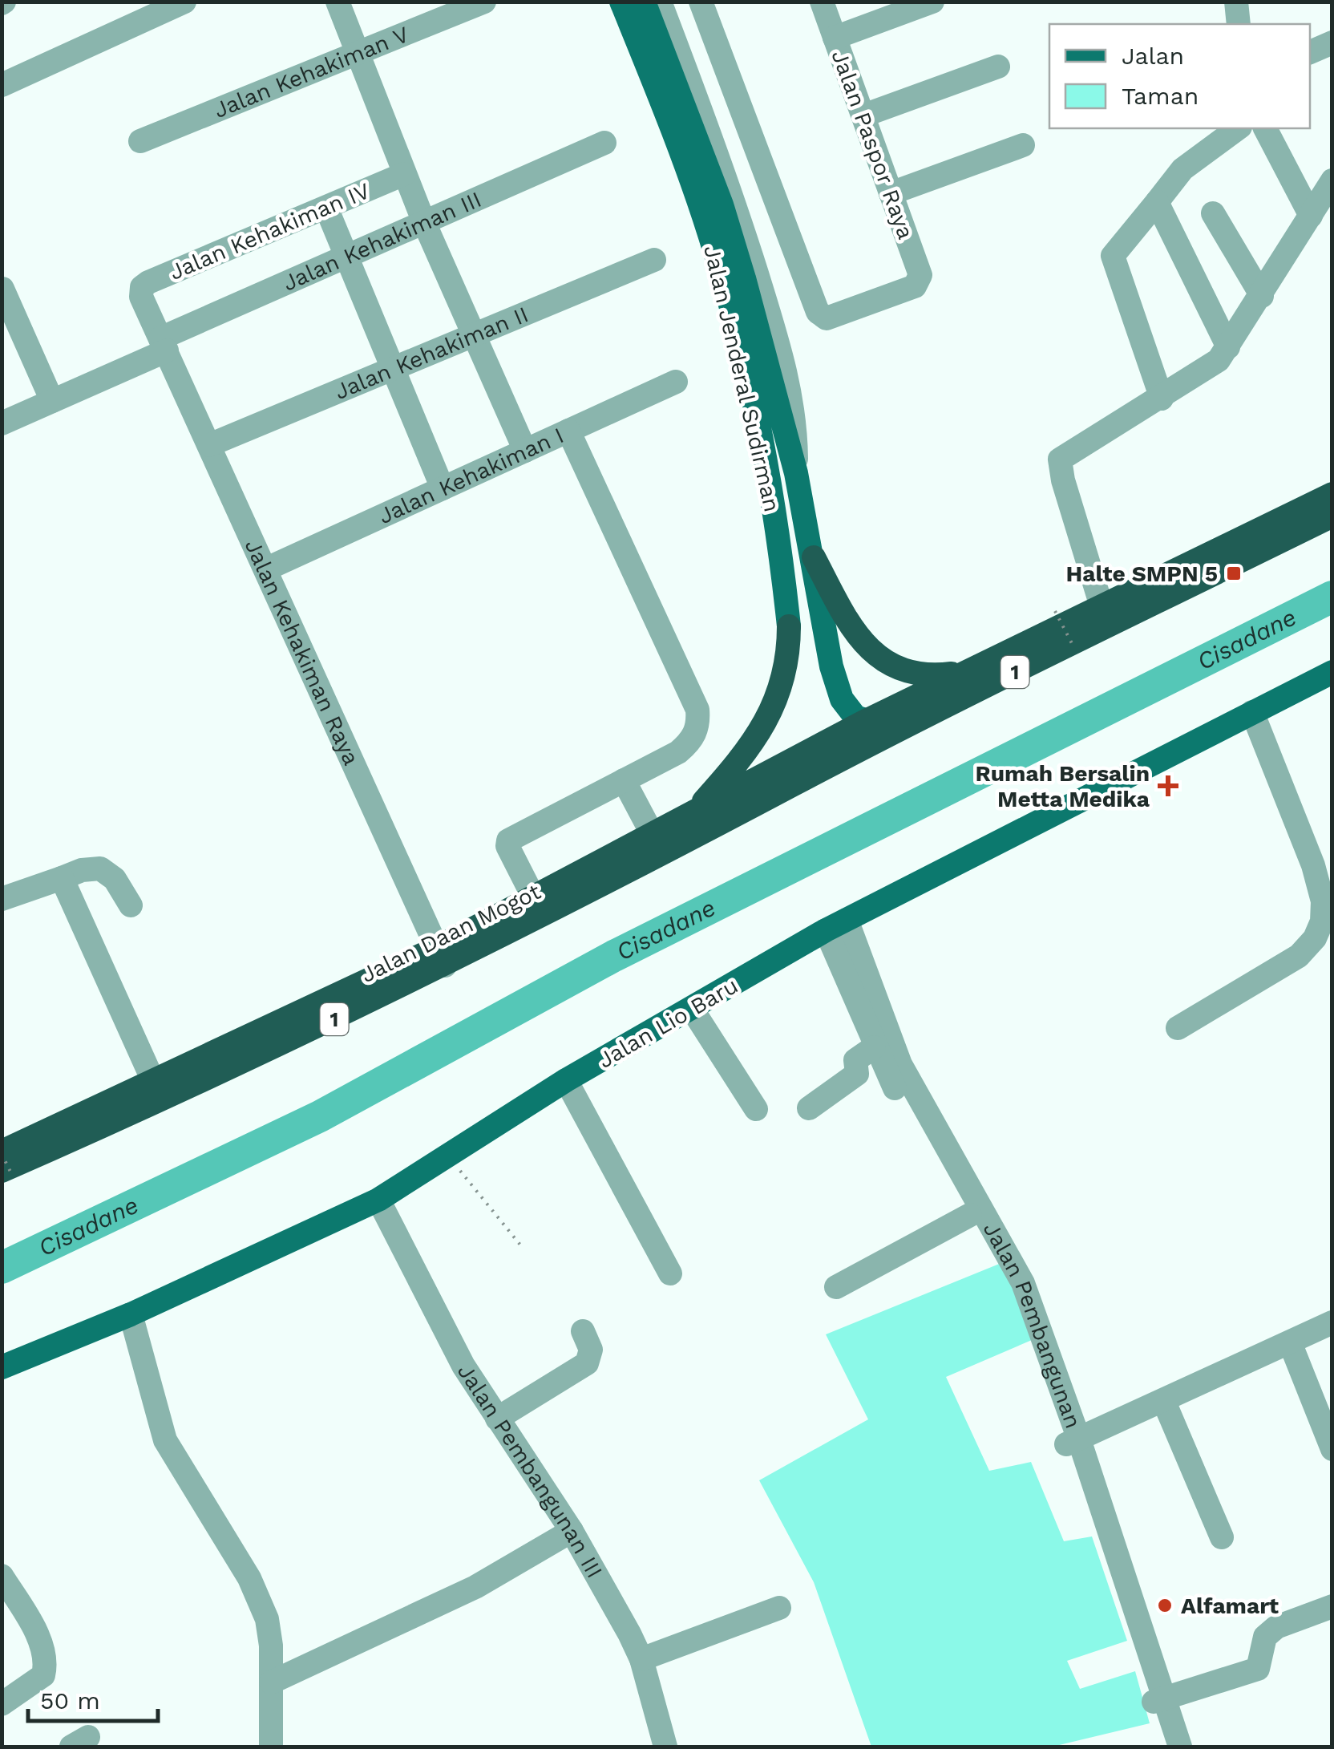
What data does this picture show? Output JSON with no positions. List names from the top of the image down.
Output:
{
  "streets": {
    "highway": ["1", "Jalan Daan Mogot"],
    "main road": ["Jalan Jenderal Sudirman", "Jalan Lio Baru"],
    "street": [
      "Jalan Kehakiman V",
      "Jalan Paspor Raya",
      "Jalan Kehakiman IV",
      "Jalan Kehakiman III",
      "Jalan Kehakiman II",
      "Jalan Kehakiman I",
      "Jalan Kehakiman Raya",
      "Jalan Pembangunan",
      "Jalan Pembangunan III"
    ]
  },
  "crossings": [
    ["Jalan Kehakiman IV", "Jalan Kehakiman III"],
    ["Jalan Kehakiman IV", "Jalan Kehakiman Raya"],
    ["Jalan Kehakiman III", "Jalan Kehakiman Raya"],
    ["Jalan Kehakiman II", "Jalan Kehakiman Raya"],
    ["Jalan Jenderal Sudirman", "Jalan Daan Mogot"],
    ["Jalan Kehakiman I", "Jalan Kehakiman Raya"],
    ["Jalan Kehakiman Raya", "Jalan Daan Mogot"],
    ["Jalan Lio Baru", "Jalan Pembangunan"],
    ["Jalan Lio Baru", "Jalan Pembangunan III"]
  ],
  "water": ["Cisadane"],
  "places": {
    "transit": ["Halte SMPN 5"],
    "health": ["Rumah Bersalin Metta Medika"],
    "other": ["Alfamart"]
  },
  "legend": ["Jalan", "Taman"],
  "scale_bar": "50 m"
}
